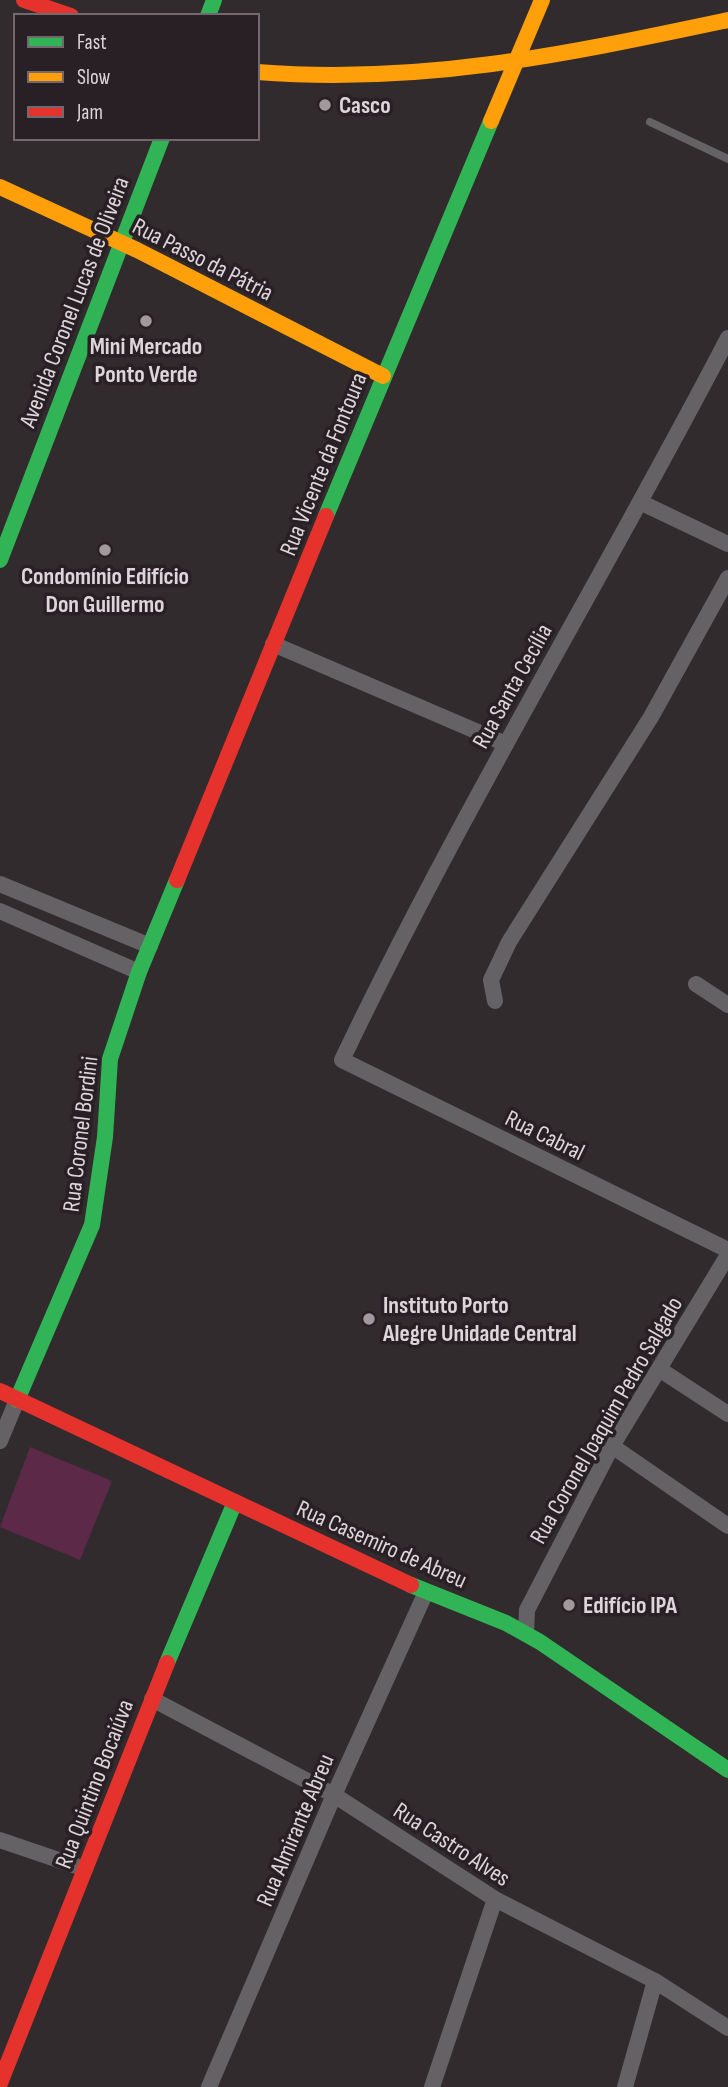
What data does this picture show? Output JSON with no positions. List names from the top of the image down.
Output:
{
  "streets": {
    "street": [
      "Rua Passo da Pátria",
      "Avenida Coronel Lucas de Oliveira",
      "Rua Vicente da Fontoura",
      "Rua Santa Cecília",
      "Rua Coronel Bordini",
      "Rua Cabral",
      "Rua Coronel Joaquim Pedro Salgado",
      "Rua Casemiro de Abreu",
      "Rua Quintino Bocaiúva",
      "Rua Almirante Abreu",
      "Rua Castro Alves"
    ]
  },
  "crossings": [
    ["Rua Passo da Pátria", "Avenida Coronel Lucas de Oliveira"],
    ["Rua Passo da Pátria", "Rua Vicente da Fontoura"],
    ["Rua Vicente da Fontoura", "Rua Coronel Bordini"],
    ["Rua Santa Cecília", "Rua Cabral"],
    ["Rua Coronel Bordini", "Rua Casemiro de Abreu"],
    ["Rua Cabral", "Rua Coronel Joaquim Pedro Salgado"],
    ["Rua Coronel Joaquim Pedro Salgado", "Rua Casemiro de Abreu"],
    ["Rua Casemiro de Abreu", "Rua Quintino Bocaiúva"],
    ["Rua Casemiro de Abreu", "Rua Almirante Abreu"],
    ["Rua Quintino Bocaiúva", "Rua Castro Alves"],
    ["Rua Almirante Abreu", "Rua Castro Alves"]
  ],
  "places": [
    "Casco",
    "Mini Mercado Ponto Verde",
    "Condomínio Edifício Don Guillermo",
    "Instituto Porto Alegre Unidade Central",
    "Edifício IPA"
  ],
  "legend": ["Fast", "Slow", "Jam"]
}
